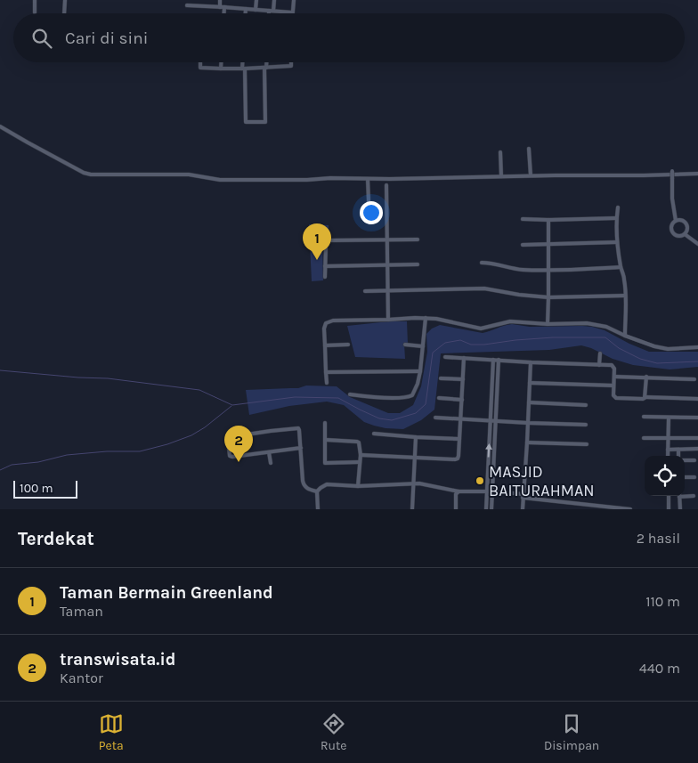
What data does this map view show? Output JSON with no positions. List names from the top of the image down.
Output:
{
  "places": ["MASJID BAITURAHMAN"],
  "scale_bar": "100 m",
  "page": {
    "search": "Cari di sini",
    "pins": ["1", "2"],
    "scale": "100 m",
    "heading": ["Terdekat", "2 hasil"],
    "list": [
      {
        "mark": "1",
        "name": "Taman Bermain Greenland",
        "note": "Taman",
        "value": "110 m"
      },
      {
        "mark": "2",
        "name": "transwisata.id",
        "note": "Kantor",
        "value": "440 m"
      }
    ],
    "nav": ["Peta", "Rute", "Disimpan"]
  }
}
